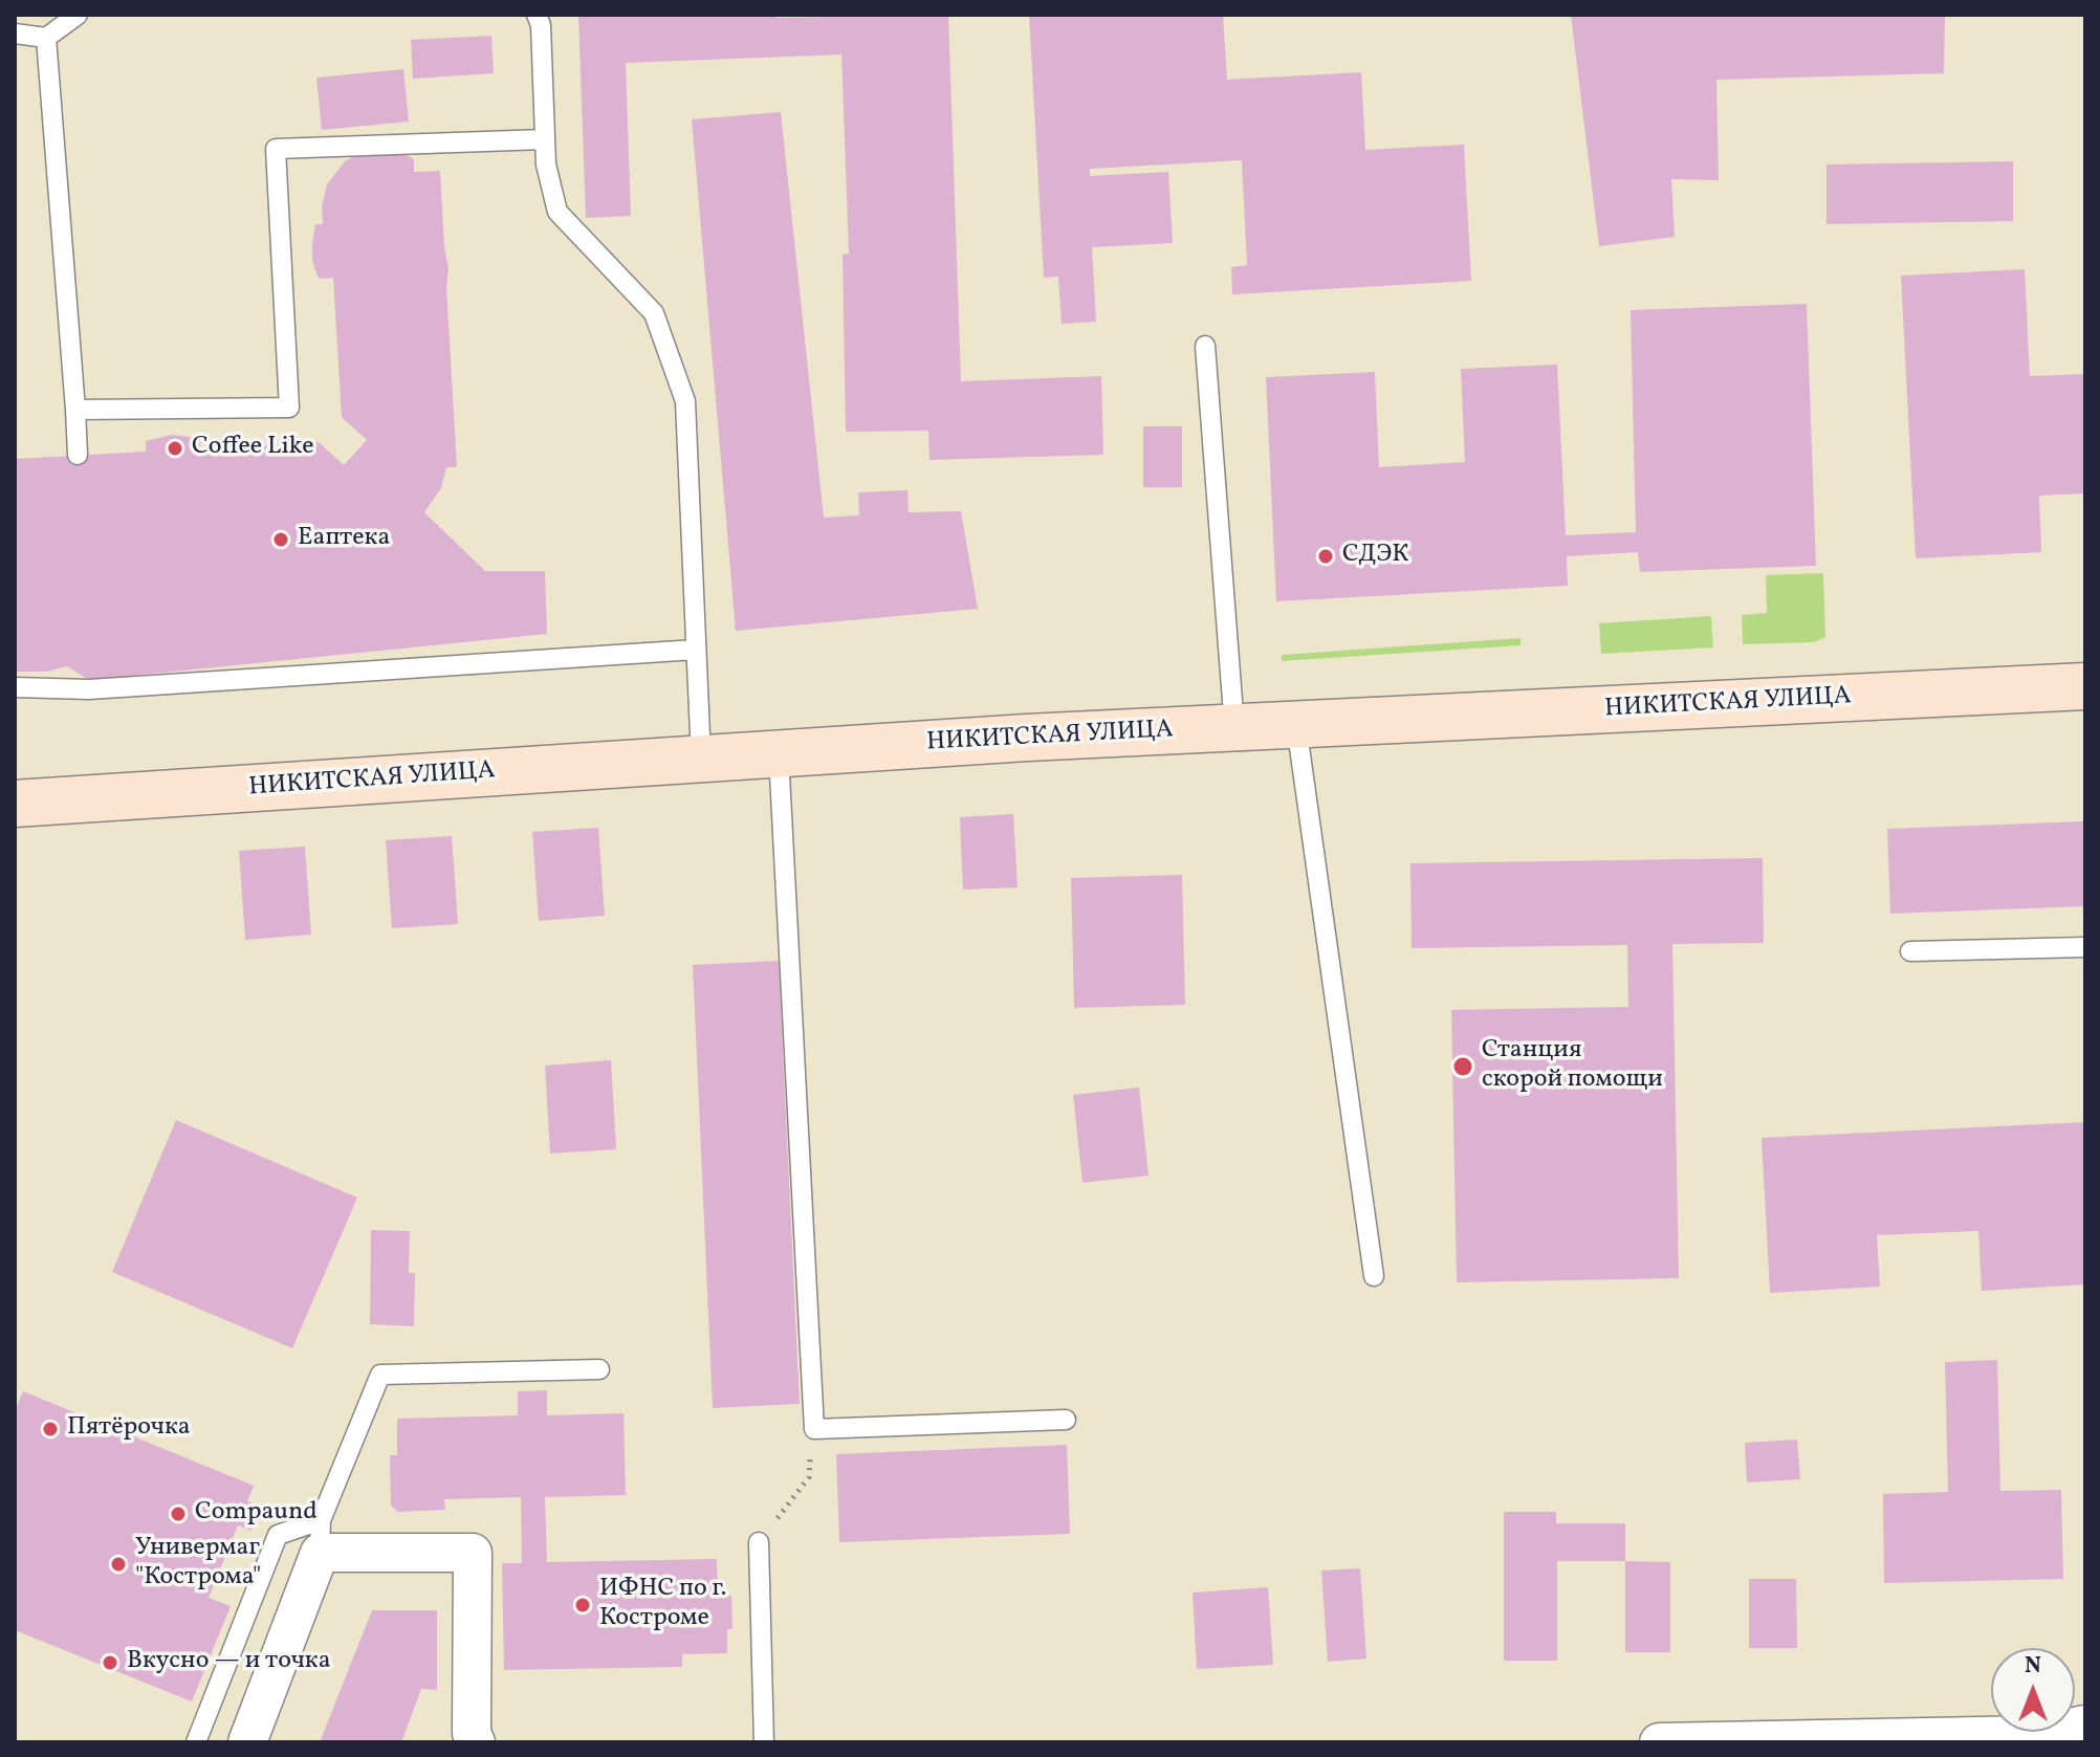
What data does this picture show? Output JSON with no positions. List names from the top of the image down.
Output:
{
  "streets": {
    "street": ["НИКИТСКАЯ УЛИЦА"]
  },
  "places": [
    "Coffee Like",
    "Еаптека",
    "СДЭК",
    "Станция скорой помощи",
    "Пятёрочка",
    "Compaund",
    "Универмаг \"Кострома\"",
    "ИФНС по г. Костроме",
    "Вкусно — и точка"
  ],
  "north": "top"
}
